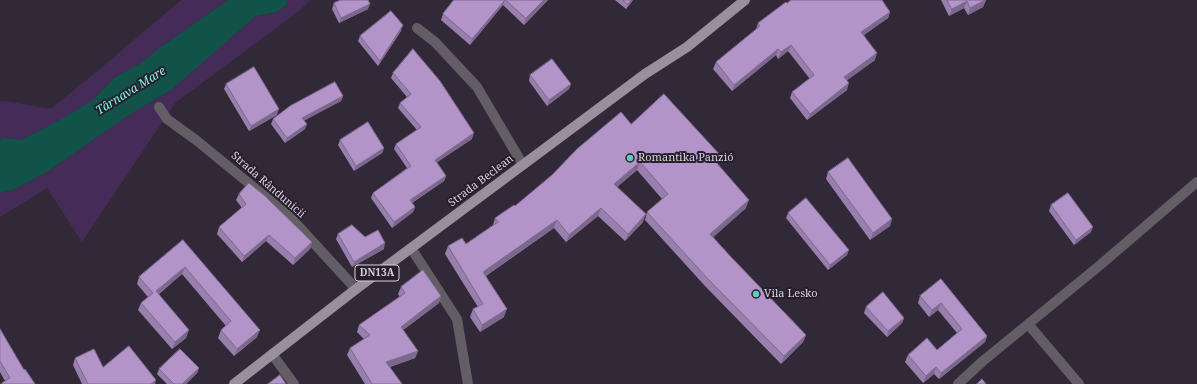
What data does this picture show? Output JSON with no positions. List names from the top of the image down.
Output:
{
  "streets": {
    "main road": ["Strada Beclean", "DN13A"],
    "street": ["Strada Rândunicii"]
  },
  "crossings": [
    ["Strada Beclean", "Strada Rândunicii"]
  ],
  "water": ["Târnava Mare"],
  "places": ["Romantika Panzió", "Vila Lesko"]
}
